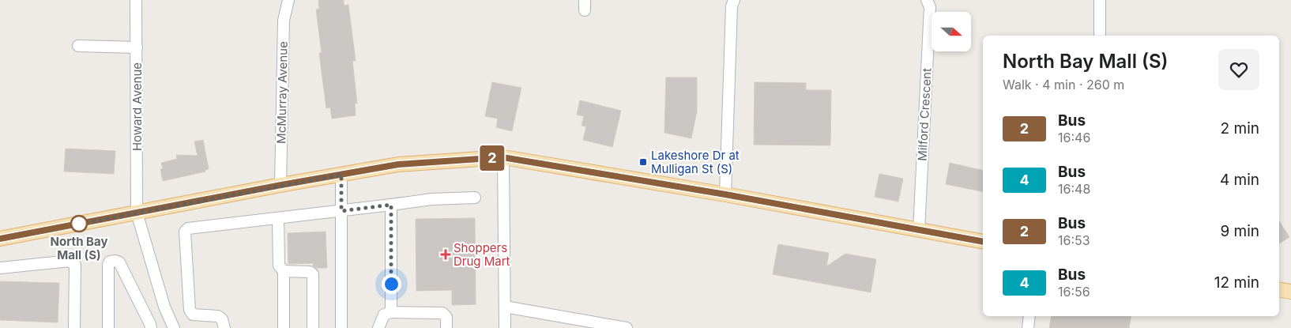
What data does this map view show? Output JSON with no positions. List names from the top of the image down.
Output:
{
  "streets": {
    "street": ["McMurray Avenue", "Howard Avenue", "Milford Crescent"]
  },
  "places": {
    "transit": ["Lakeshore Dr at Mulligan St (S)"],
    "other": ["North Bay Mall (S)"],
    "health": ["Shoppers Drug Mart"]
  },
  "lines": ["bus line 2"],
  "north": "right",
  "page": {
    "on_map": "2",
    "heading": ["North Bay Mall (S)", "Walk · 4 min · 260 m"],
    "list": [
      {
        "mark": "2",
        "name": "Bus",
        "note": "16:46",
        "value": "2 min"
      },
      {
        "mark": "4",
        "name": "Bus",
        "note": "16:48",
        "value": "4 min"
      },
      {
        "mark": "2",
        "name": "Bus",
        "note": "16:53",
        "value": "9 min"
      },
      {
        "mark": "4",
        "name": "Bus",
        "note": "16:56",
        "value": "12 min"
      }
    ]
  }
}
